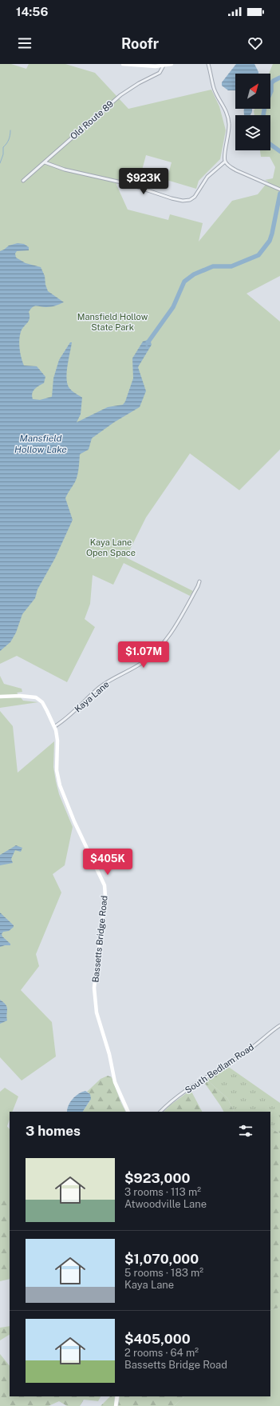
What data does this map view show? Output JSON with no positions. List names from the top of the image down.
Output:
{
  "streets": {
    "street": [
      "Old Route 89",
      "Kaya Lane",
      "Bassetts Bridge Road",
      "South Bedlam Road"
    ]
  },
  "crossings": [
    ["Kaya Lane", "Bassetts Bridge Road"]
  ],
  "water": ["Mansfield Hollow Lake"],
  "parks": ["Mansfield Hollow State Park", "Kaya Lane Open Space"],
  "north": "top right",
  "page": {
    "status": "14:56",
    "header": "Roofr",
    "price": ["$923K", "$1.07M", "$405K"],
    "heading": "3 homes",
    "list": [
      {
        "name": "$923,000",
        "note": "3 rooms · 113 m² · Atwoodville Lane"
      },
      {
        "name": "$1,070,000",
        "note": "5 rooms · 183 m² · Kaya Lane"
      },
      {
        "name": "$405,000",
        "note": "2 rooms · 64 m² · Bassetts Bridge Road"
      }
    ]
  }
}
